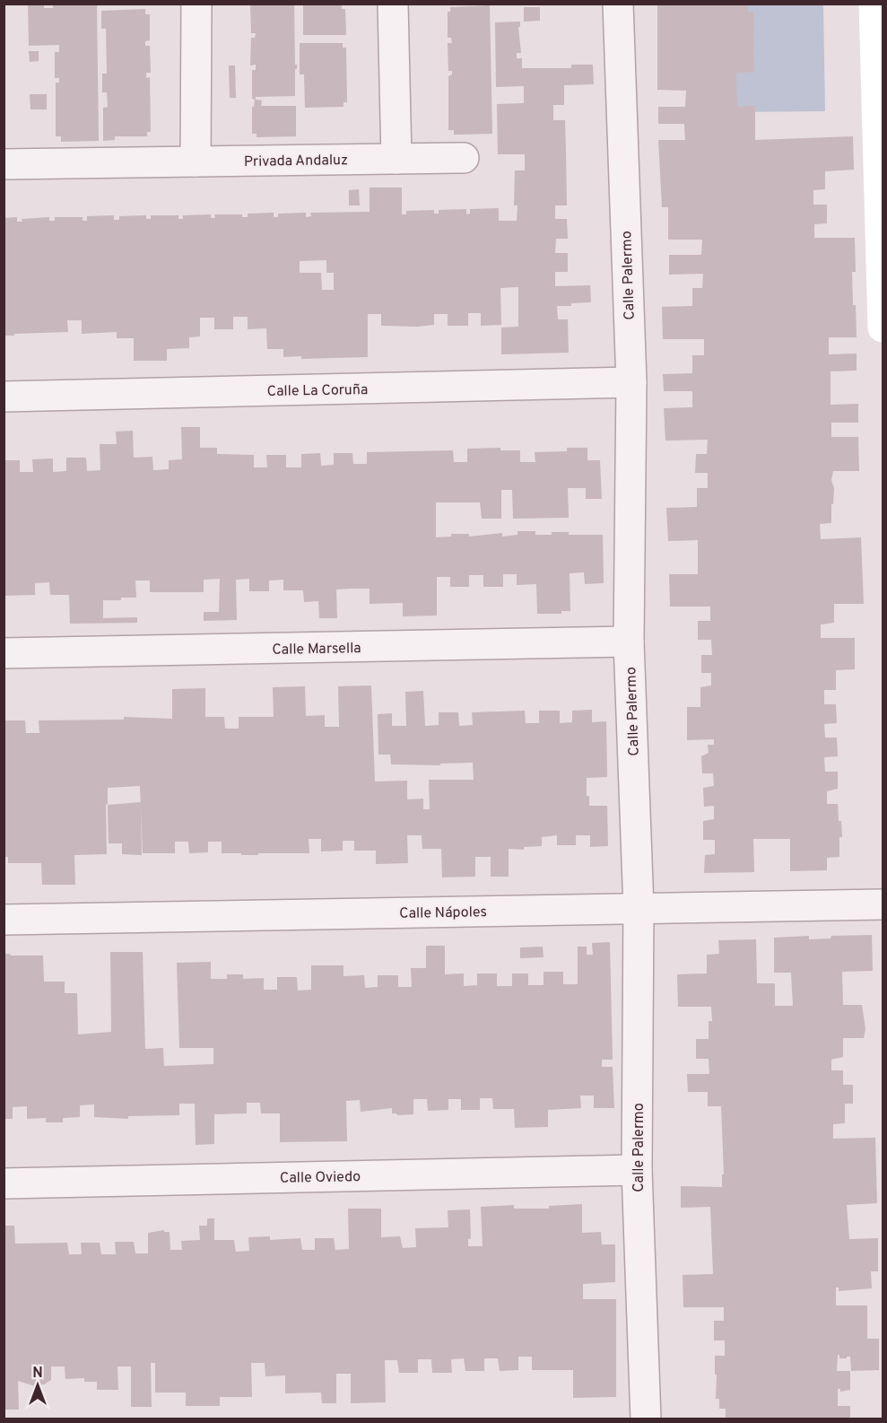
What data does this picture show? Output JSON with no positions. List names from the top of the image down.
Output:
{
  "streets": {
    "street": [
      "Privada Andaluz",
      "Calle Palermo",
      "Calle La Coruña",
      "Calle Marsella",
      "Calle Nápoles",
      "Calle Oviedo"
    ]
  },
  "crossings": [
    ["Calle Palermo", "Calle La Coruña"],
    ["Calle Palermo", "Calle Marsella"],
    ["Calle Palermo", "Calle Nápoles"],
    ["Calle Palermo", "Calle Oviedo"]
  ],
  "north": "top"
}
